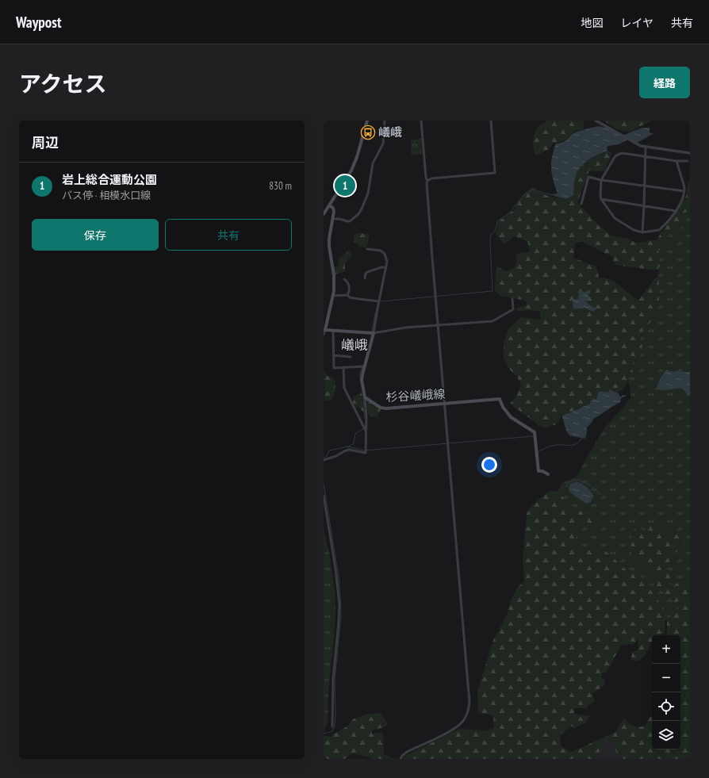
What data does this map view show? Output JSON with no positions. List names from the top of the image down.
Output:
{
  "streets": {
    "main road": ["杉谷嶬峨線"]
  },
  "districts": ["嶬峨"],
  "places": {
    "bus stop": ["嶬峨"]
  },
  "page": {
    "header": "Waypost",
    "nav": ["地図", "レイヤ", "共有"],
    "title": "アクセス",
    "buttons": [
      "経路",
      ["保存", "共有"]
    ],
    "heading": "周辺",
    "list": [
      {
        "mark": "1",
        "name": "岩上総合運動公園",
        "note": "バス停 · 相模水口線",
        "value": "830 m"
      }
    ],
    "pins": "1",
    "map_buttons": ["+", "−"]
  }
}
